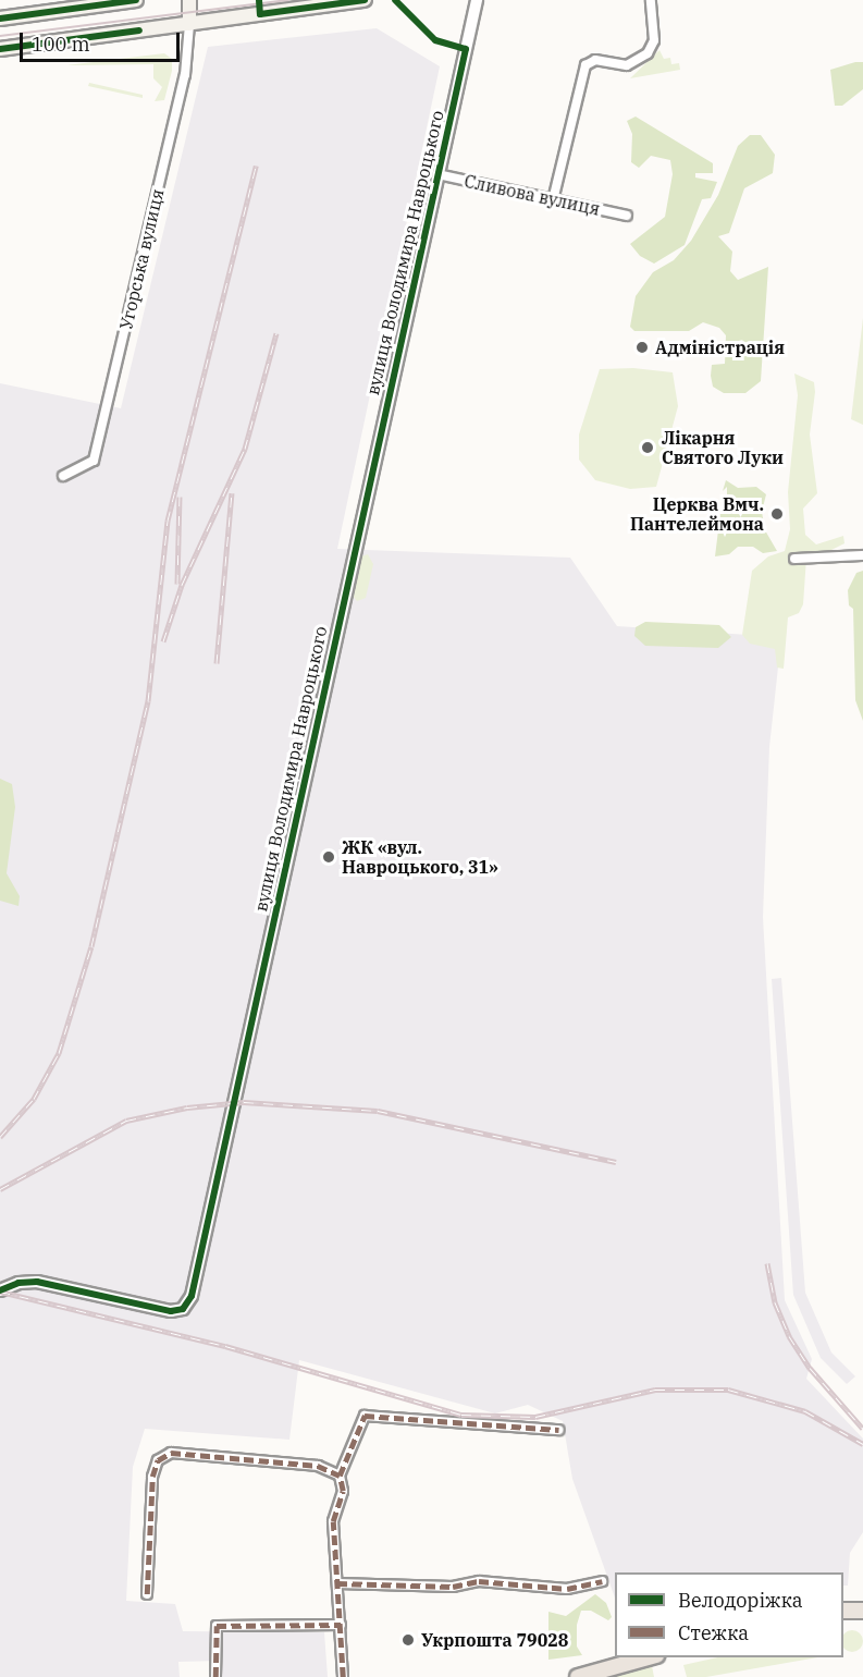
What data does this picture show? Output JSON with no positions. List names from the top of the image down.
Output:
{
  "streets": {
    "street": ["Сливова вулиця", "вулиця Володимира Навроцького", "Угорська вулиця"]
  },
  "crossings": [
    ["Сливова вулиця", "вулиця Володимира Навроцького"]
  ],
  "places": [
    "Адміністрація",
    "Лікарня Святого Луки",
    "Церква Вмч. Пантелеймона",
    "ЖК «вул. Навроцького, 31»",
    "Укрпошта 79028"
  ],
  "legend": ["Велодоріжка", "Стежка"],
  "scale_bar": "100 m"
}
